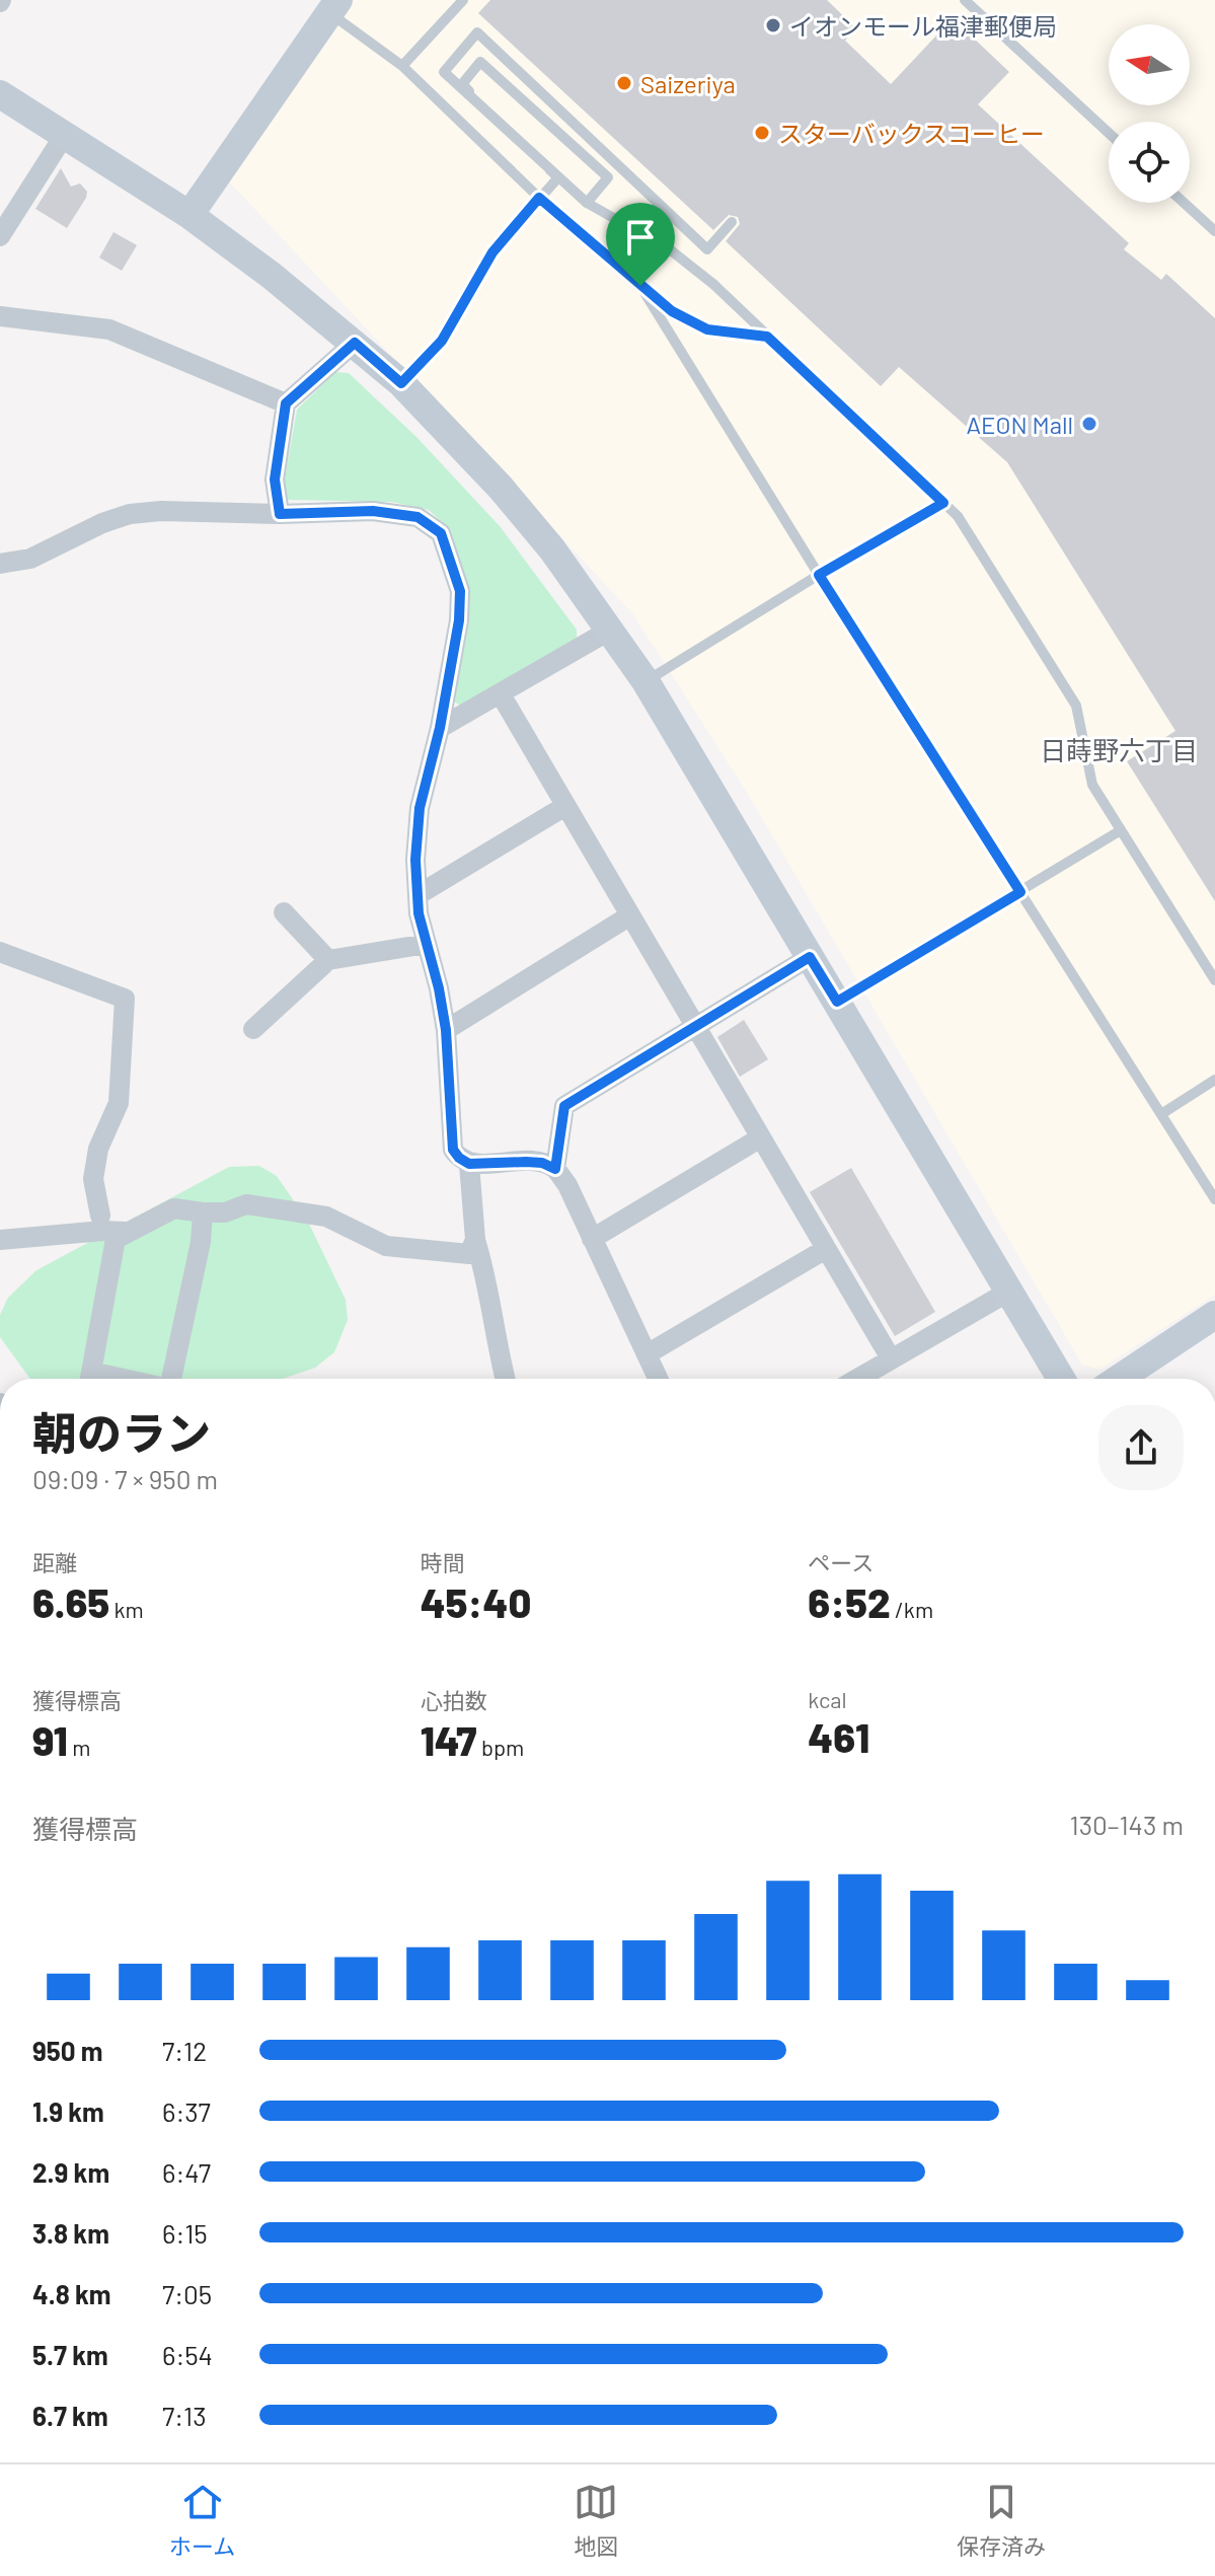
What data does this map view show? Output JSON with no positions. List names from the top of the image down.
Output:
{
  "districts": ["日蒔野六丁目"],
  "places": [
    "イオンモール福津郵便局",
    "Saizeriya",
    "スターバックスコーヒー",
    "AEON Mall"
  ],
  "north": "left",
  "page": {
    "heading": ["朝のラン", "09:09 · 7 × 950 m"],
    "stats": [
      ["距離", "6.65 km"],
      ["時間", "45:40"],
      ["ペース", "6:52 /km"],
      ["獲得標高", "91 m"],
      ["心拍数", "147 bpm"],
      ["kcal", "461"]
    ],
    "chart": ["獲得標高", "130–143 m"],
    "list": [
      {
        "name": "950 m",
        "note": "7:12"
      },
      {
        "name": "1.9 km",
        "note": "6:37"
      },
      {
        "name": "2.9 km",
        "note": "6:47"
      },
      {
        "name": "3.8 km",
        "note": "6:15"
      },
      {
        "name": "4.8 km",
        "note": "7:05"
      },
      {
        "name": "5.7 km",
        "note": "6:54"
      },
      {
        "name": "6.7 km",
        "note": "7:13"
      }
    ],
    "tabs": ["ホーム", "地図", "保存済み"]
  }
}
